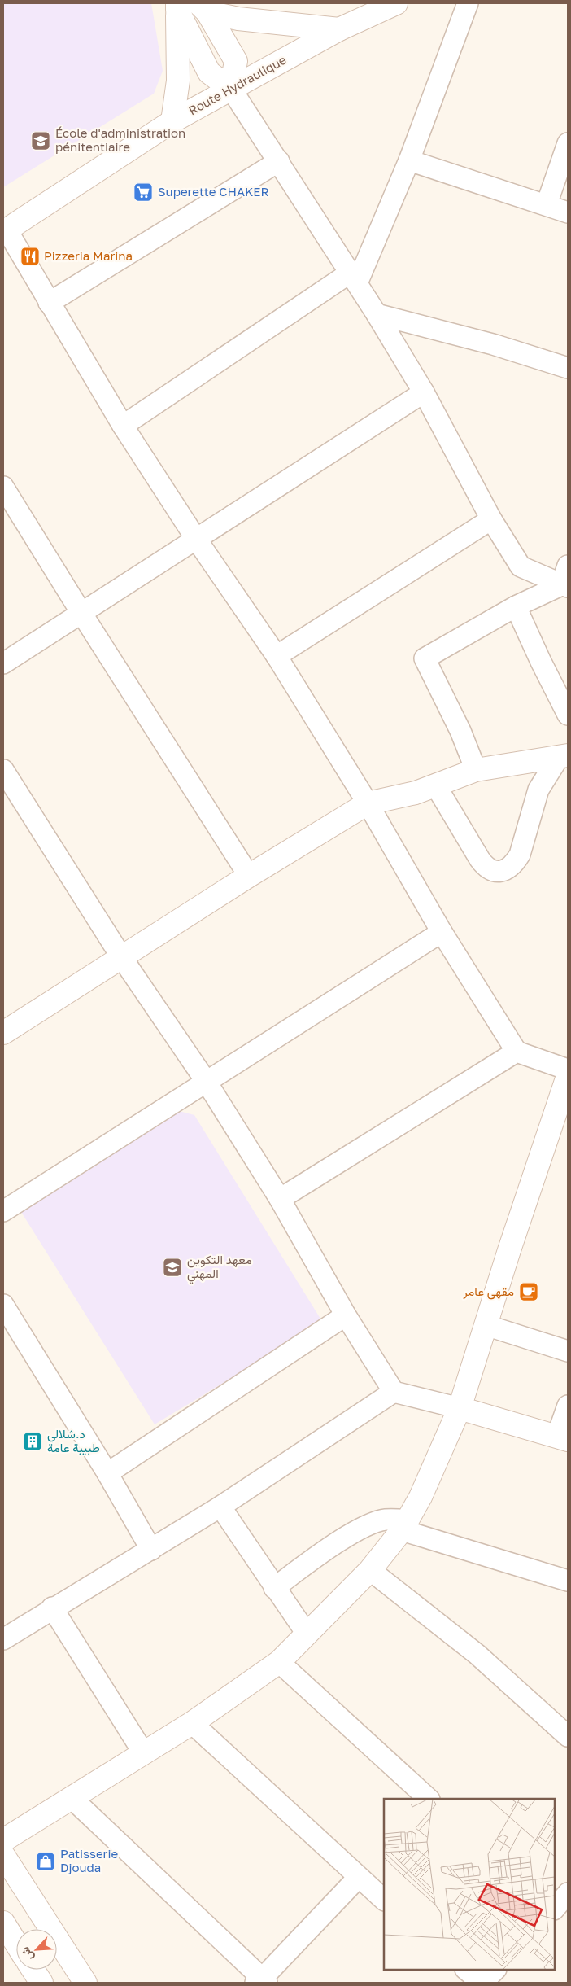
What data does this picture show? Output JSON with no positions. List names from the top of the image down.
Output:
{
  "streets": {
    "main road": ["Route Hydraulique"]
  },
  "places": {
    "school or university": ["École d'administration pénitentiaire", "معهد التكوين المهني"],
    "supermarket": ["Superette CHAKER"],
    "restaurant": ["Pizzeria Marina"],
    "cafe": ["مقهى عامر"],
    "building": ["د.شلالي طبيبة عامة"],
    "shop": ["Patisserie Djouda"]
  },
  "north": "bottom left"
}
